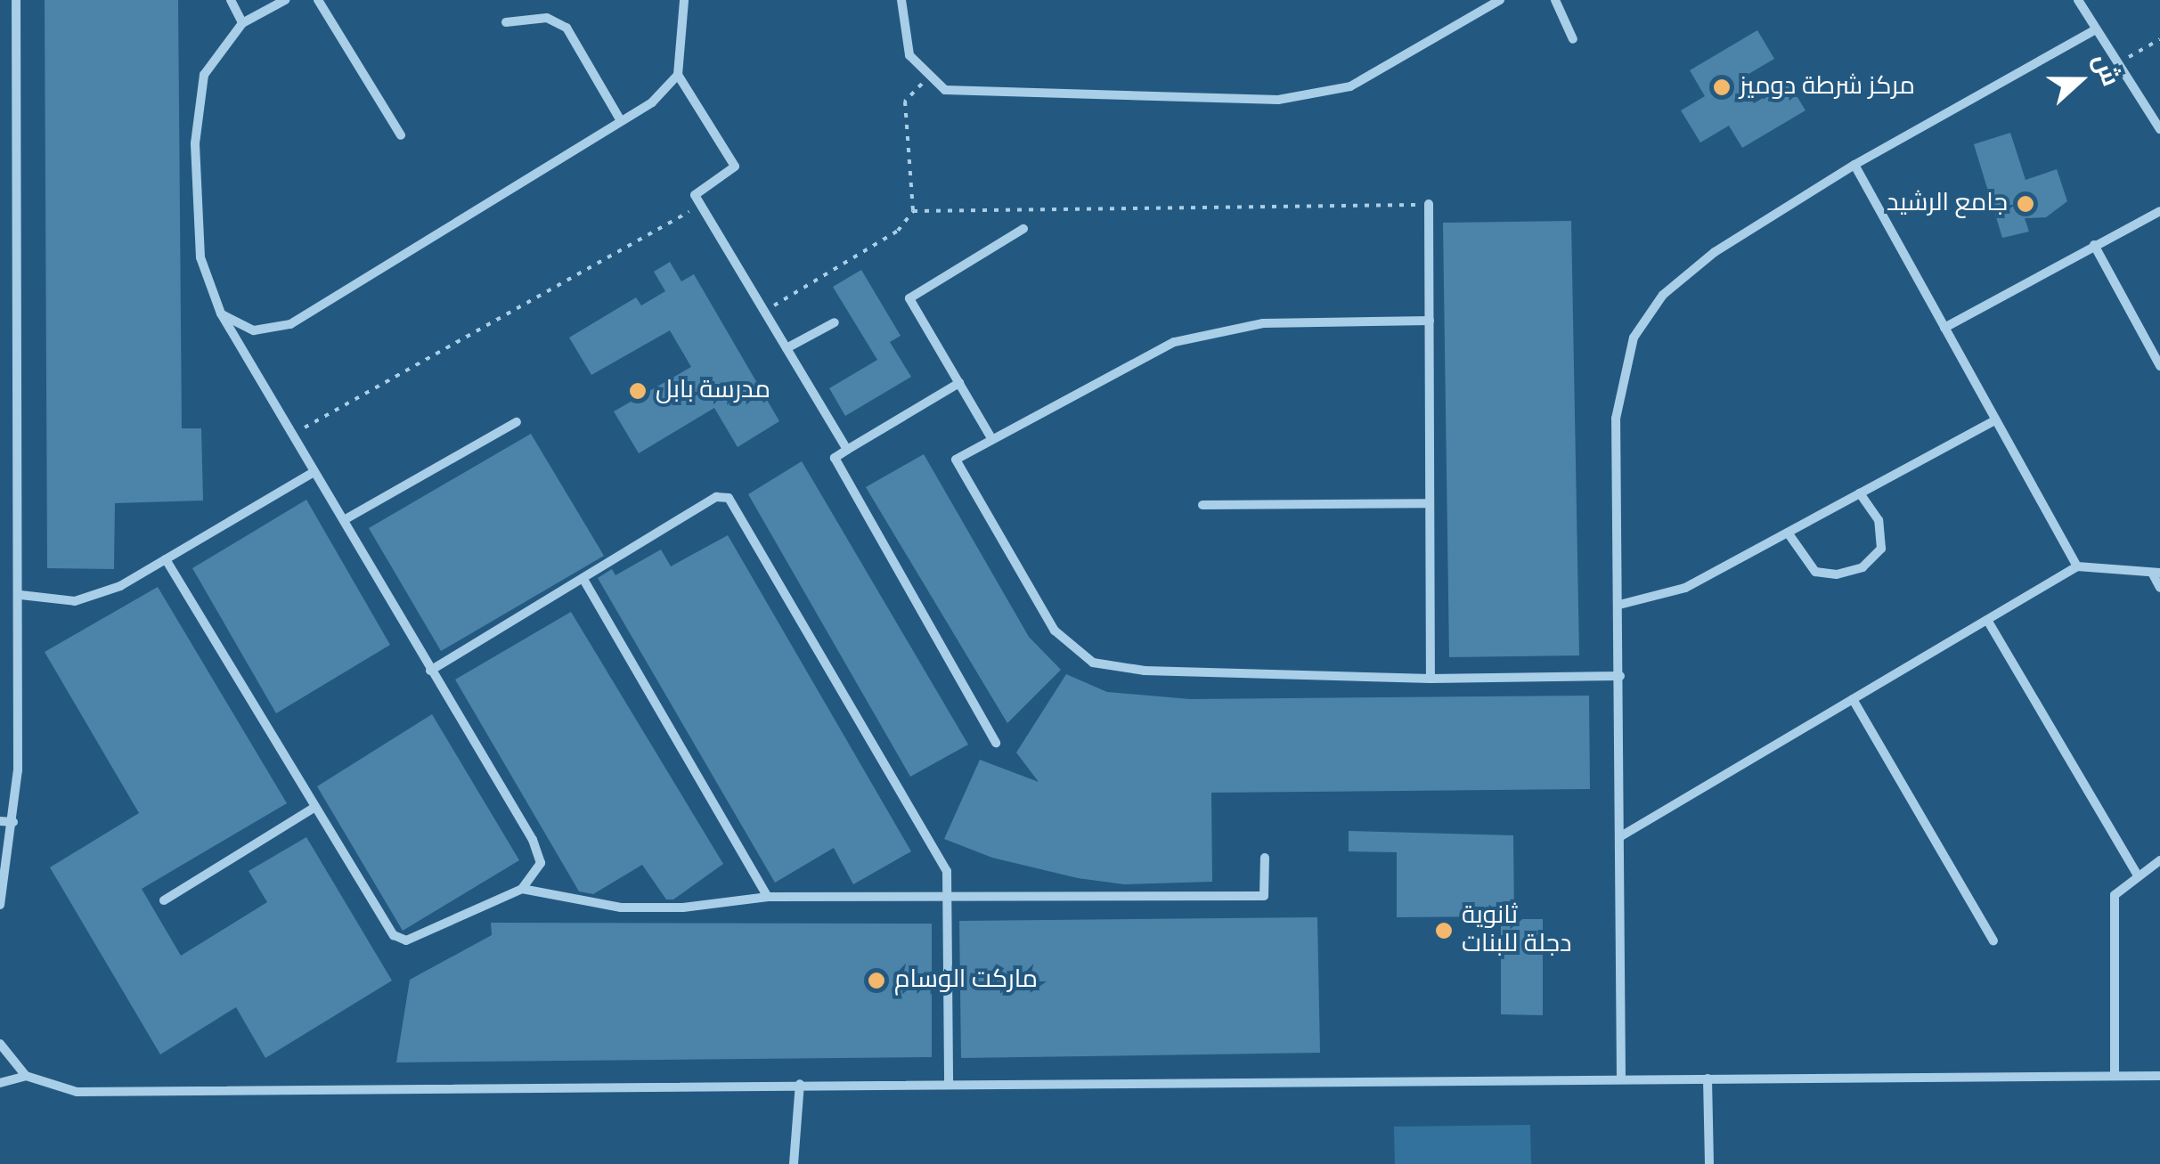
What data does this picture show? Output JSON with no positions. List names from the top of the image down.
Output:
{
  "places": [
    "مركز شرطة دوميز",
    "جامع الرشيد",
    "مدرسة بابل",
    "ثانوية دجلة للبنات",
    "ماركت الوسام"
  ],
  "north": "right"
}
